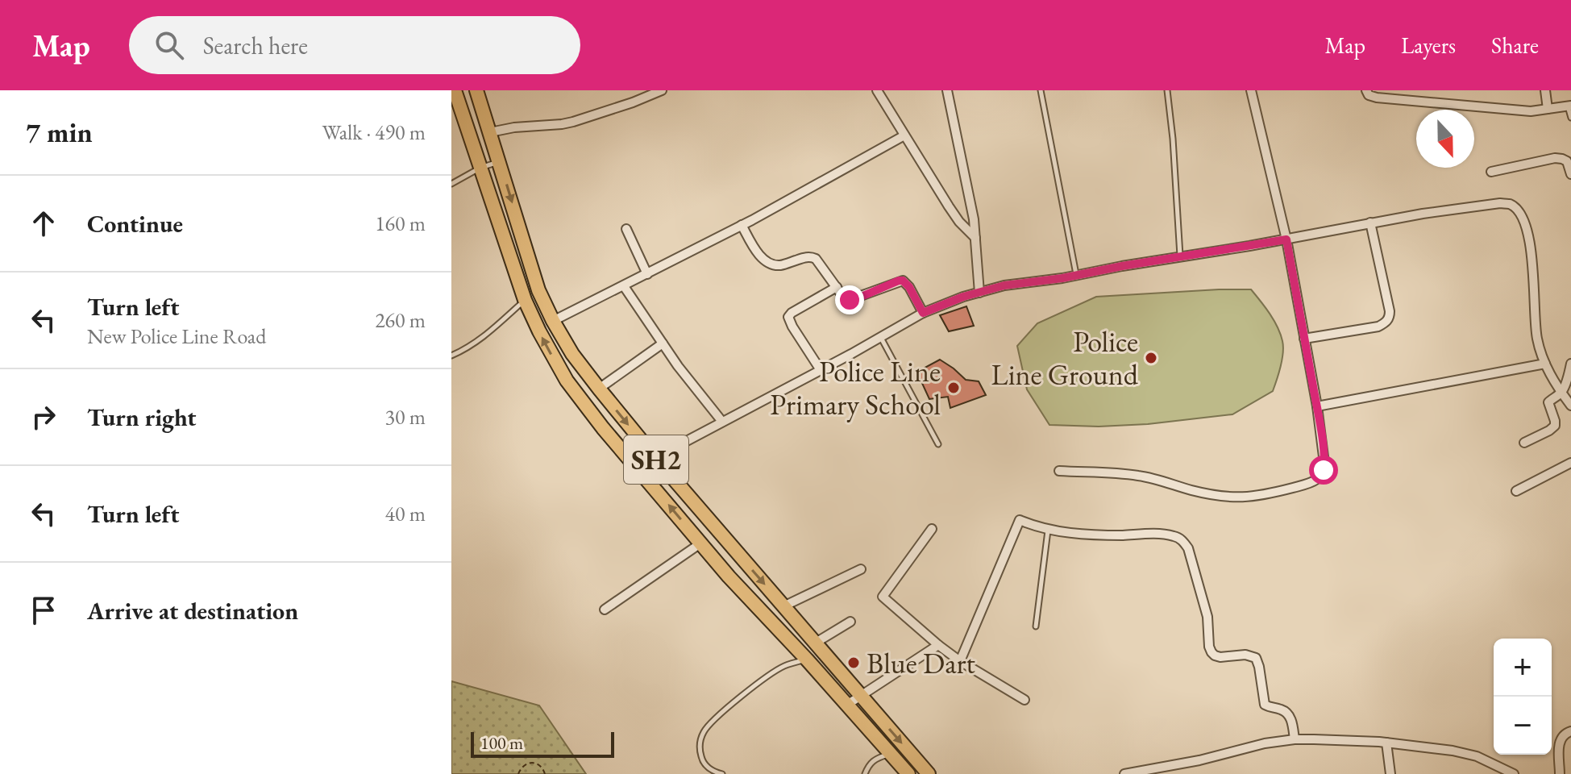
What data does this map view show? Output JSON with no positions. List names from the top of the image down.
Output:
{
  "streets": {
    "main road": ["SH2"]
  },
  "places": ["Police Line Ground", "Police Line Primary School", "Blue Dart"],
  "scale_bar": "100 m",
  "north": "bottom",
  "page": {
    "header": "Map",
    "search": "Search here",
    "nav": ["Map", "Layers", "Share"],
    "heading": ["7 min", "Walk · 490 m"],
    "list": [
      ["Continue", "160 m"],
      ["Turn left", "New Police Line Road", "260 m"],
      ["Turn right", "30 m"],
      ["Turn left", "40 m"],
      "Arrive at destination"
    ],
    "map_buttons": ["+", "−"],
    "scale": "100 m"
  }
}
